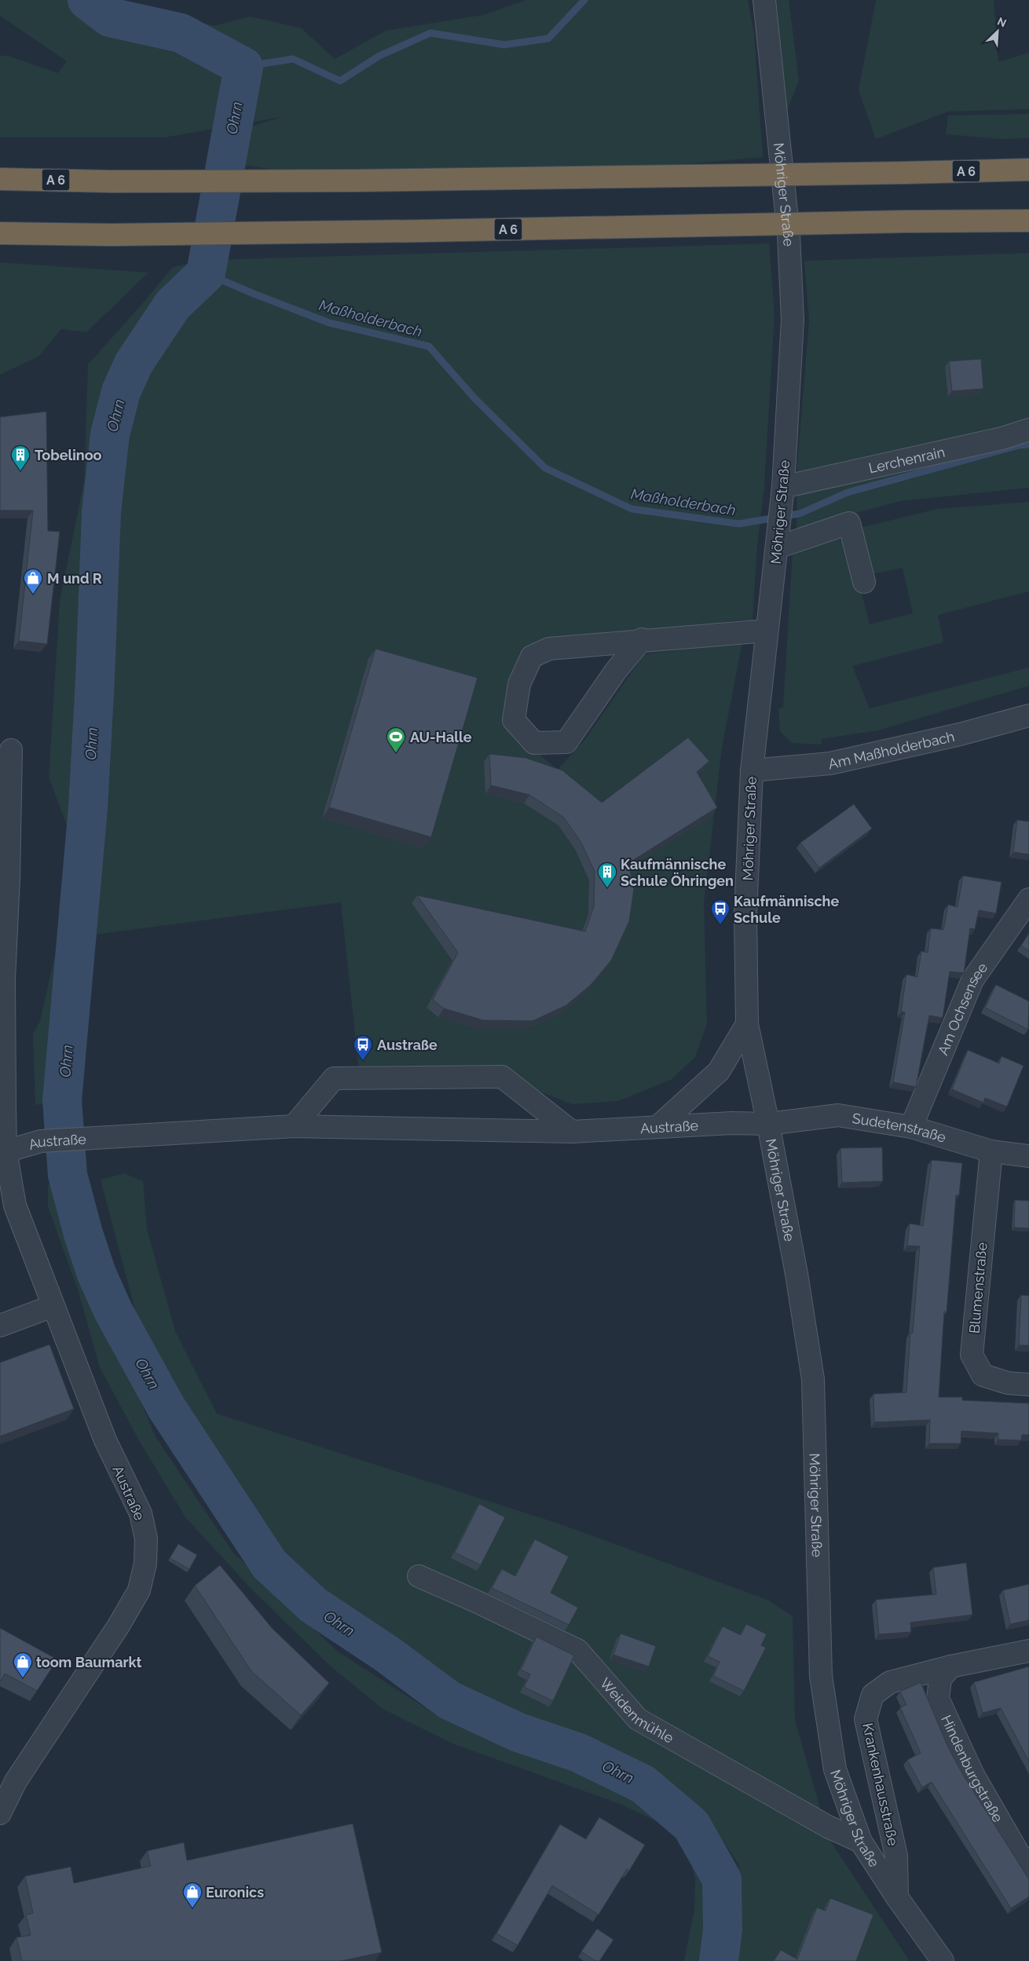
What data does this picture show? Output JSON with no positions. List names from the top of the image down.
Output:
{
  "streets": {
    "highway": ["A 6"],
    "street": [
      "Möhriger Straße",
      "Lerchenrain",
      "Am Maßholderbach",
      "Am Ochsensee",
      "Austraße",
      "Sudetenstraße",
      "Blumenstraße",
      "Weidenmühle",
      "Hindenburgstraße",
      "Krankenhausstraße"
    ]
  },
  "crossings": [
    ["Möhriger Straße", "Lerchenrain"],
    ["Möhriger Straße", "Am Maßholderbach"],
    ["Möhriger Straße", "Austraße"],
    ["Möhriger Straße", "Sudetenstraße"],
    ["Möhriger Straße", "Weidenmühle"],
    ["Möhriger Straße", "Krankenhausstraße"],
    ["Am Ochsensee", "Sudetenstraße"],
    ["Austraße", "Sudetenstraße"],
    ["Sudetenstraße", "Blumenstraße"],
    ["Hindenburgstraße", "Krankenhausstraße"]
  ],
  "water": ["Ohrn", "Maßholderbach"],
  "places": {
    "building": ["Tobelinoo", "Kaufmännische Schule Öhringen"],
    "shop": ["M und R", "toom Baumarkt", "Euronics"],
    "sports": ["AU-Halle"],
    "bus stop": ["Kaufmännische Schule", "Austraße"]
  },
  "north": "top right"
}
